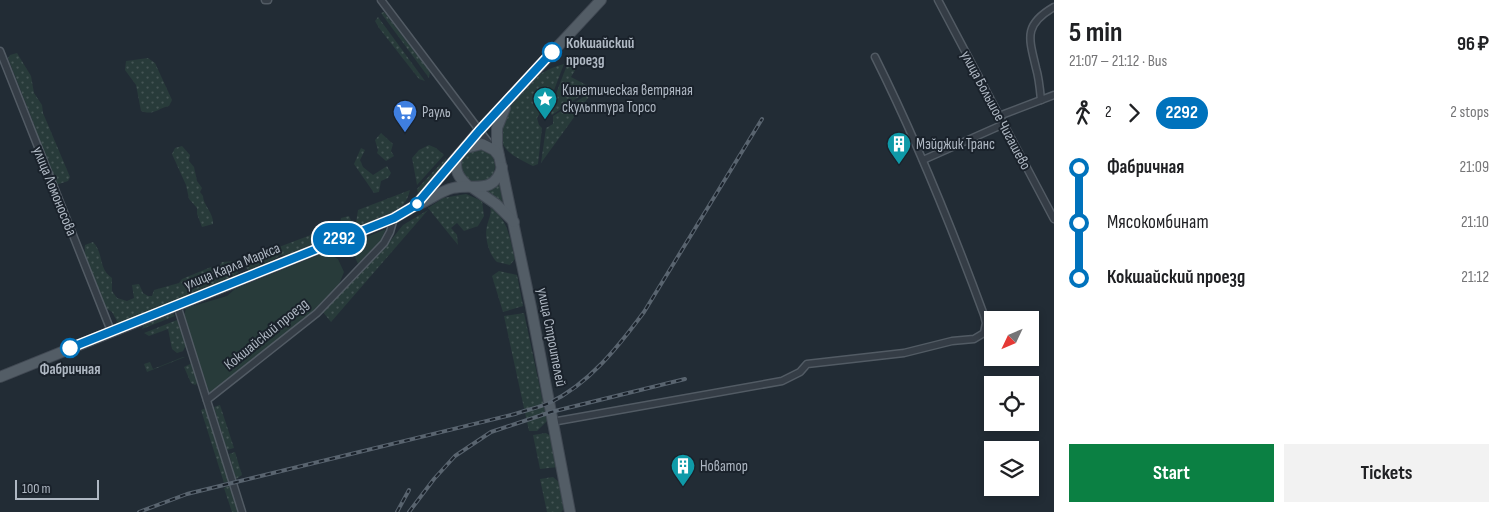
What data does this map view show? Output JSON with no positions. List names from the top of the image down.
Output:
{
  "streets": {
    "main road": ["улица Карла Маркса", "улица Строителей"],
    "street": ["улица Большое Чигашево", "улица Ломоносова", "Кокшайский проезд"]
  },
  "crossings": [
    ["улица Ломоносова", "улица Карла Маркса"],
    ["улица Карла Маркса", "Кокшайский проезд"],
    ["улица Карла Маркса", "улица Строителей"]
  ],
  "places": {
    "other": ["Кокшайский проезд", "Фабричная"],
    "place": ["Кинетическая ветряная скульптура Торсо"],
    "supermarket": ["Рауль"],
    "building": ["Мэйджик Транс", "Новатор"]
  },
  "lines": ["bus line 2292"],
  "scale_bar": "100 m",
  "north": "bottom left",
  "page": {
    "on_map": "2292",
    "heading": ["5 min", "21:07 – 21:12 · Bus", "96 ₽"],
    "legs": ["2", "2292", "2 stops"],
    "list": [
      {
        "name": "Фабричная",
        "value": "21:09"
      },
      {
        "name": "Мясокомбинат",
        "value": "21:10"
      },
      {
        "name": "Кокшайский проезд",
        "value": "21:12"
      }
    ],
    "buttons": ["Start", "Tickets"],
    "scale": "100 m"
  }
}
